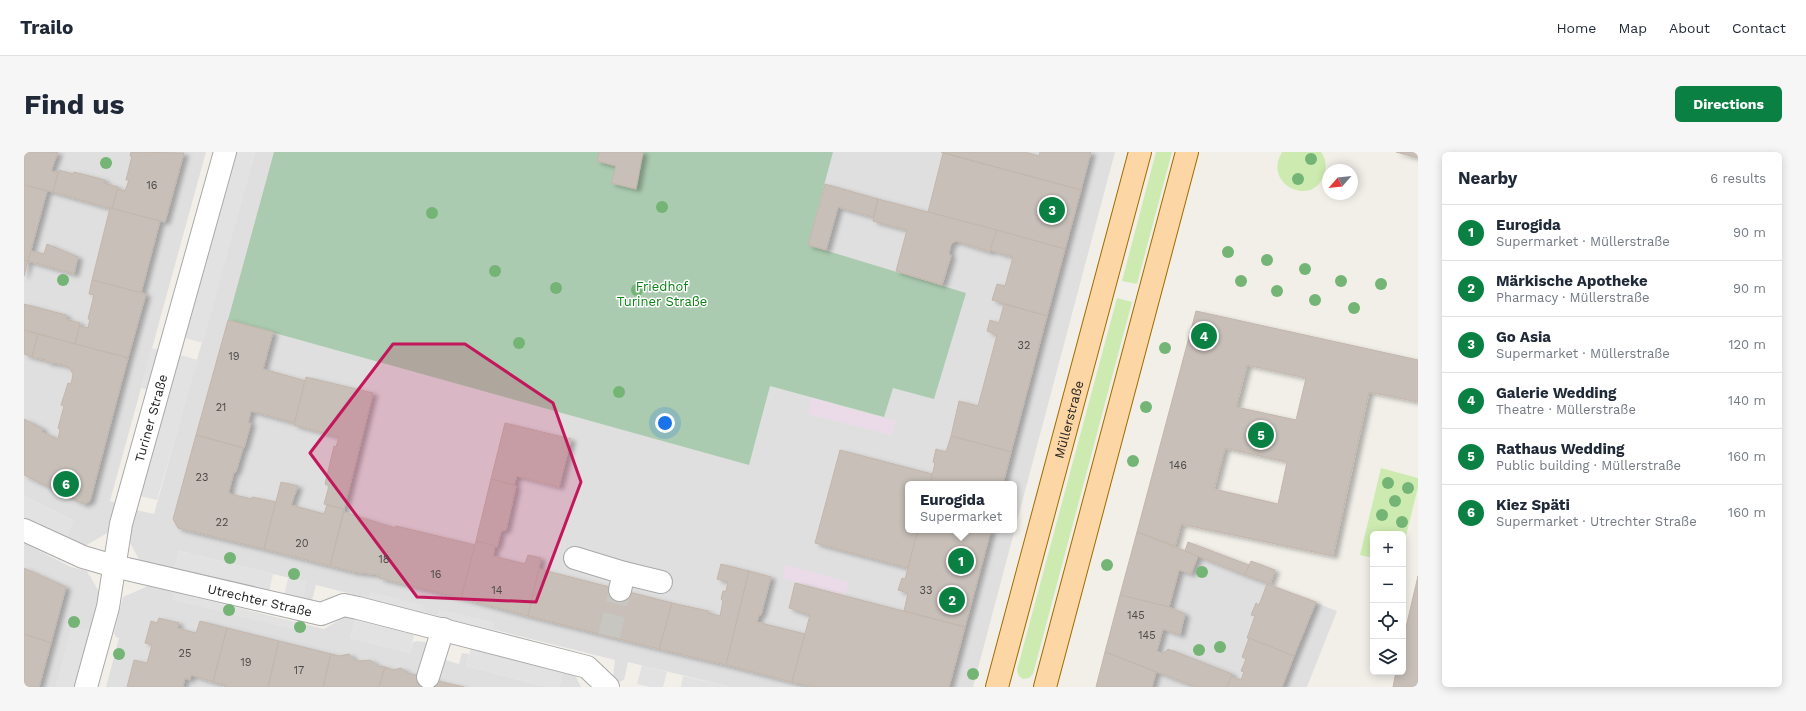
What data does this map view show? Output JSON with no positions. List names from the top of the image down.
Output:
{
  "streets": {
    "main road": ["Müllerstraße"],
    "street": ["Turiner Straße", "Utrechter Straße"]
  },
  "crossings": [
    ["Turiner Straße", "Utrechter Straße"]
  ],
  "parks": ["Friedhof Turiner Straße"],
  "house_numbers": [
    "16",
    "32",
    "19",
    "21",
    "146",
    "23",
    "22",
    "20",
    "18",
    "16",
    "14",
    "33",
    "145",
    "145",
    "25",
    "19",
    "17"
  ],
  "north": "bottom left",
  "page": {
    "header": "Trailo",
    "nav": [
      "Home",
      "Map",
      "About",
      "Contact"
    ],
    "buttons": "Directions",
    "title": "Find us",
    "heading": ["Nearby", "6 results"],
    "pins": [
      "3",
      "4",
      "5",
      "6",
      "1",
      "2"
    ],
    "list": [
      {
        "mark": "1",
        "name": "Eurogida",
        "note": "Supermarket · Müllerstraße",
        "value": "90 m"
      },
      {
        "mark": "2",
        "name": "Märkische Apotheke",
        "note": "Pharmacy · Müllerstraße",
        "value": "90 m"
      },
      {
        "mark": "3",
        "name": "Go Asia",
        "note": "Supermarket · Müllerstraße",
        "value": "120 m"
      },
      {
        "mark": "4",
        "name": "Galerie Wedding",
        "note": "Theatre · Müllerstraße",
        "value": "140 m"
      },
      {
        "mark": "5",
        "name": "Rathaus Wedding",
        "note": "Public building · Müllerstraße",
        "value": "160 m"
      },
      {
        "mark": "6",
        "name": "Kiez Späti",
        "note": "Supermarket · Utrechter Straße",
        "value": "160 m"
      }
    ],
    "popup": ["Eurogida", "Supermarket"],
    "map_buttons": ["+", "−"]
  }
}
